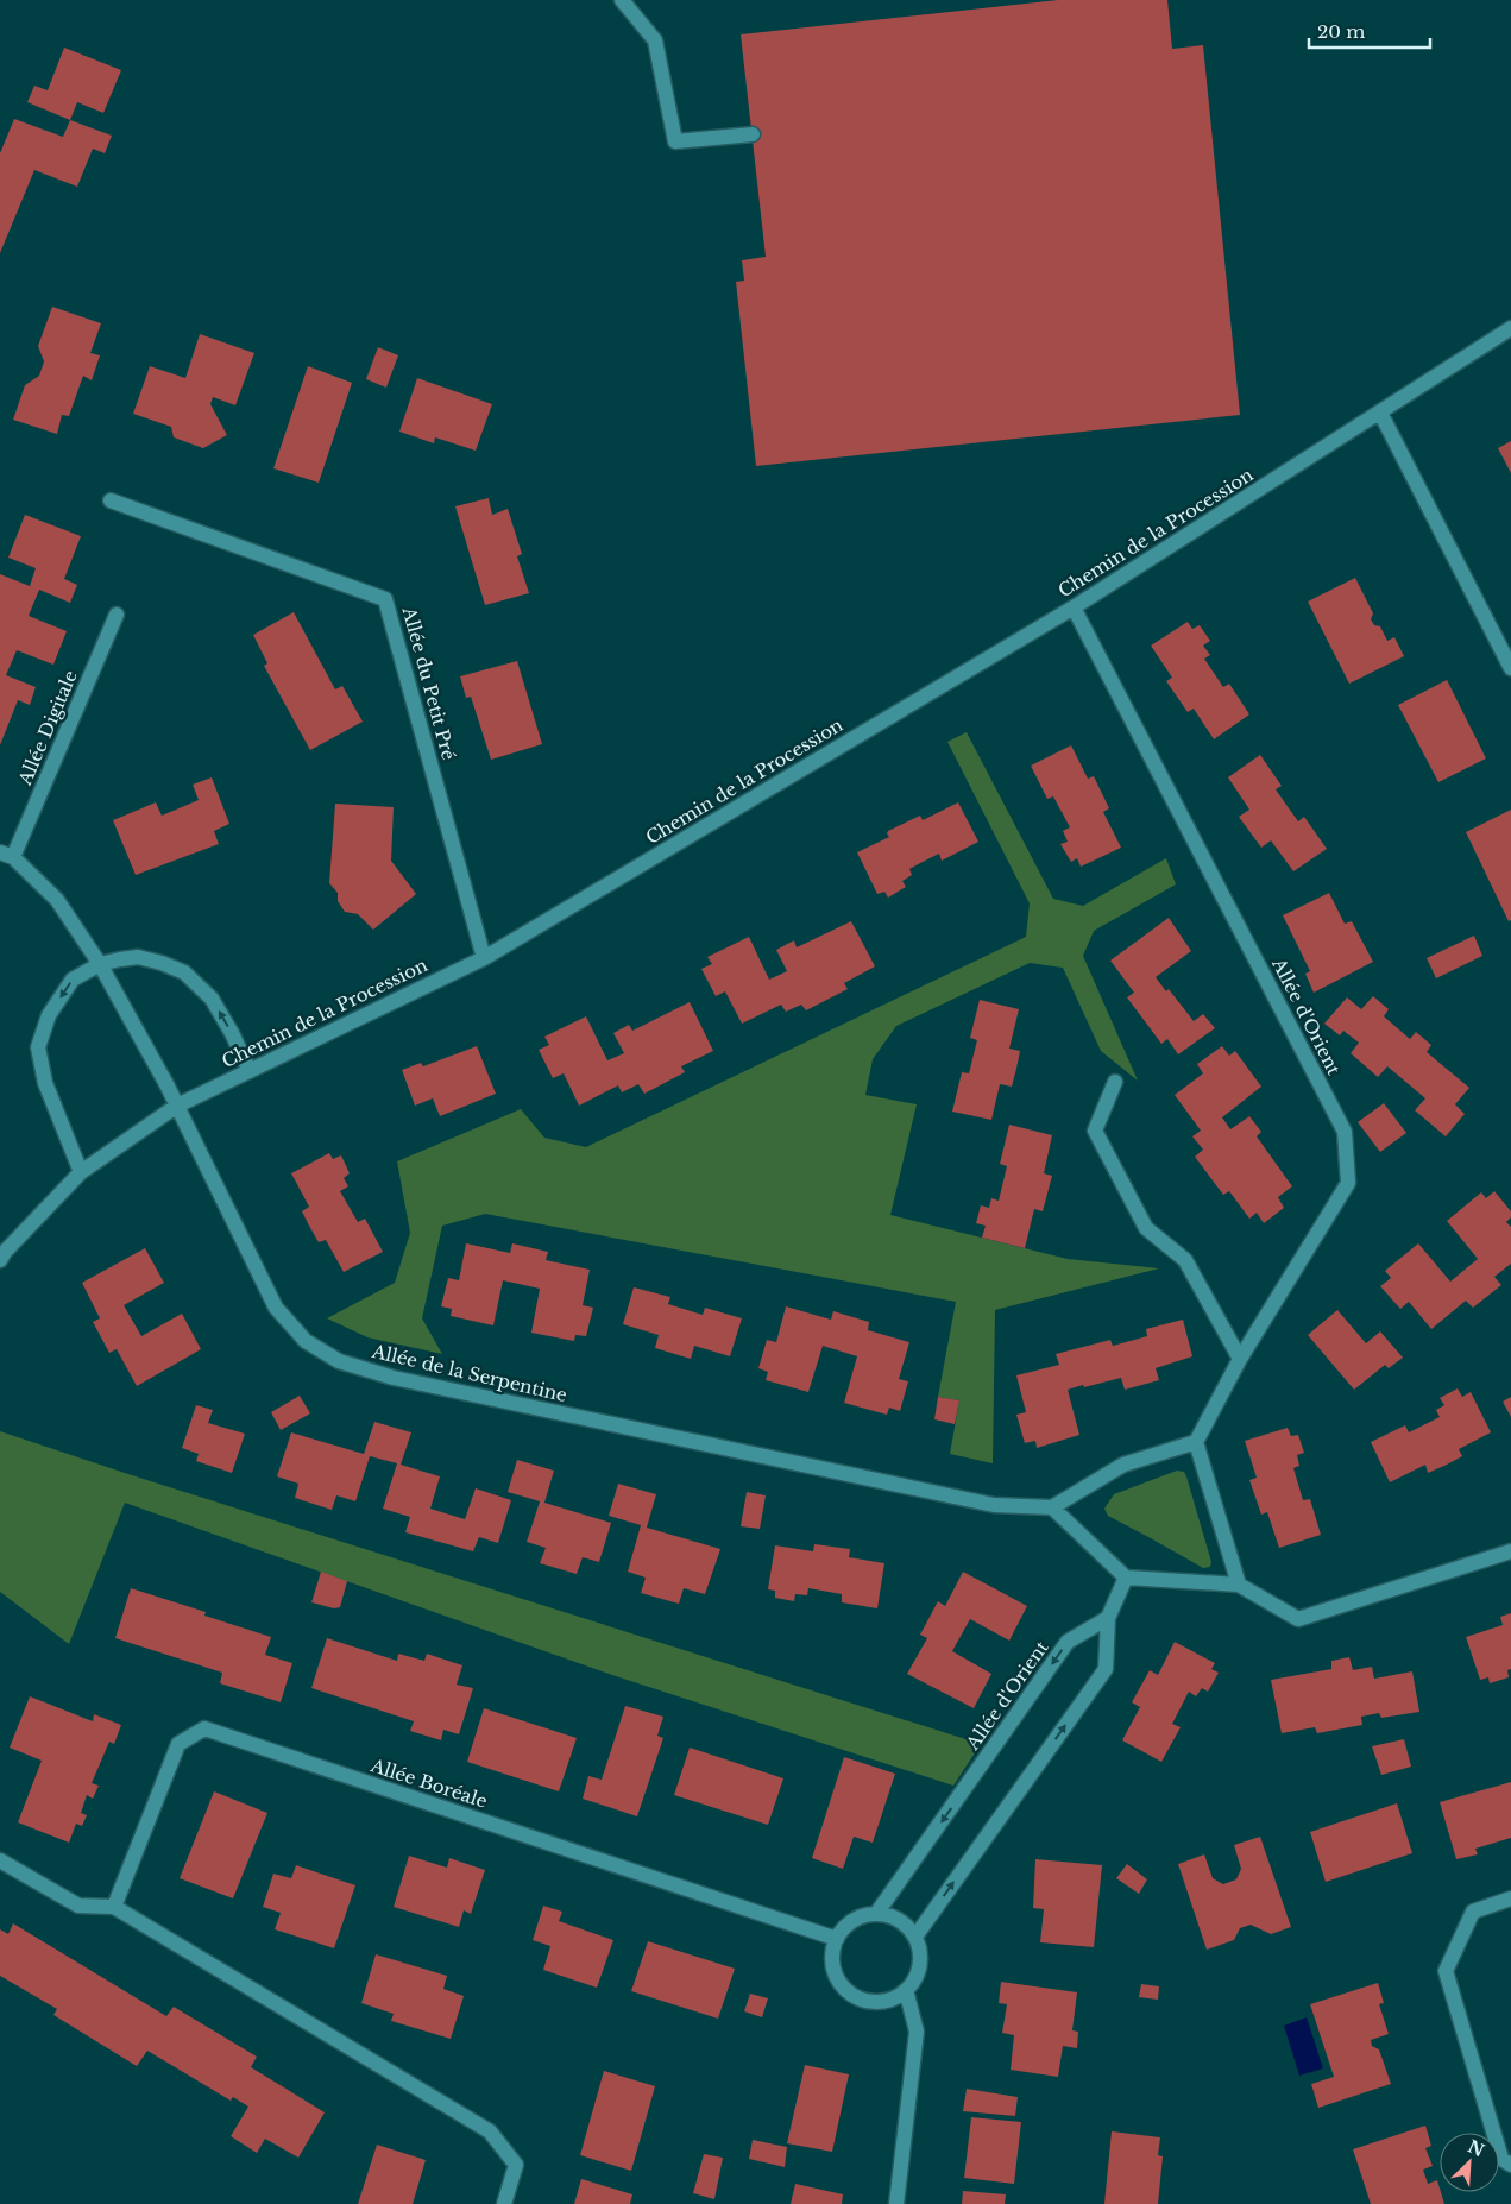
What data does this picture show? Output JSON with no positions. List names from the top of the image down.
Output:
{
  "streets": {
    "street": [
      "Chemin de la Procession",
      "Allée du Petit Pré",
      "Allée Digitale",
      "Allée d'Orient",
      "Allée de la Serpentine",
      "Allée Boréale"
    ]
  },
  "crossings": [
    ["Chemin de la Procession", "Allée du Petit Pré"],
    ["Chemin de la Procession", "Allée d'Orient"],
    ["Chemin de la Procession", "Allée de la Serpentine"],
    ["Allée Digitale", "Allée de la Serpentine"],
    ["Allée d'Orient", "Allée Boréale"]
  ],
  "scale_bar": "20 m",
  "north": "top right"
}
